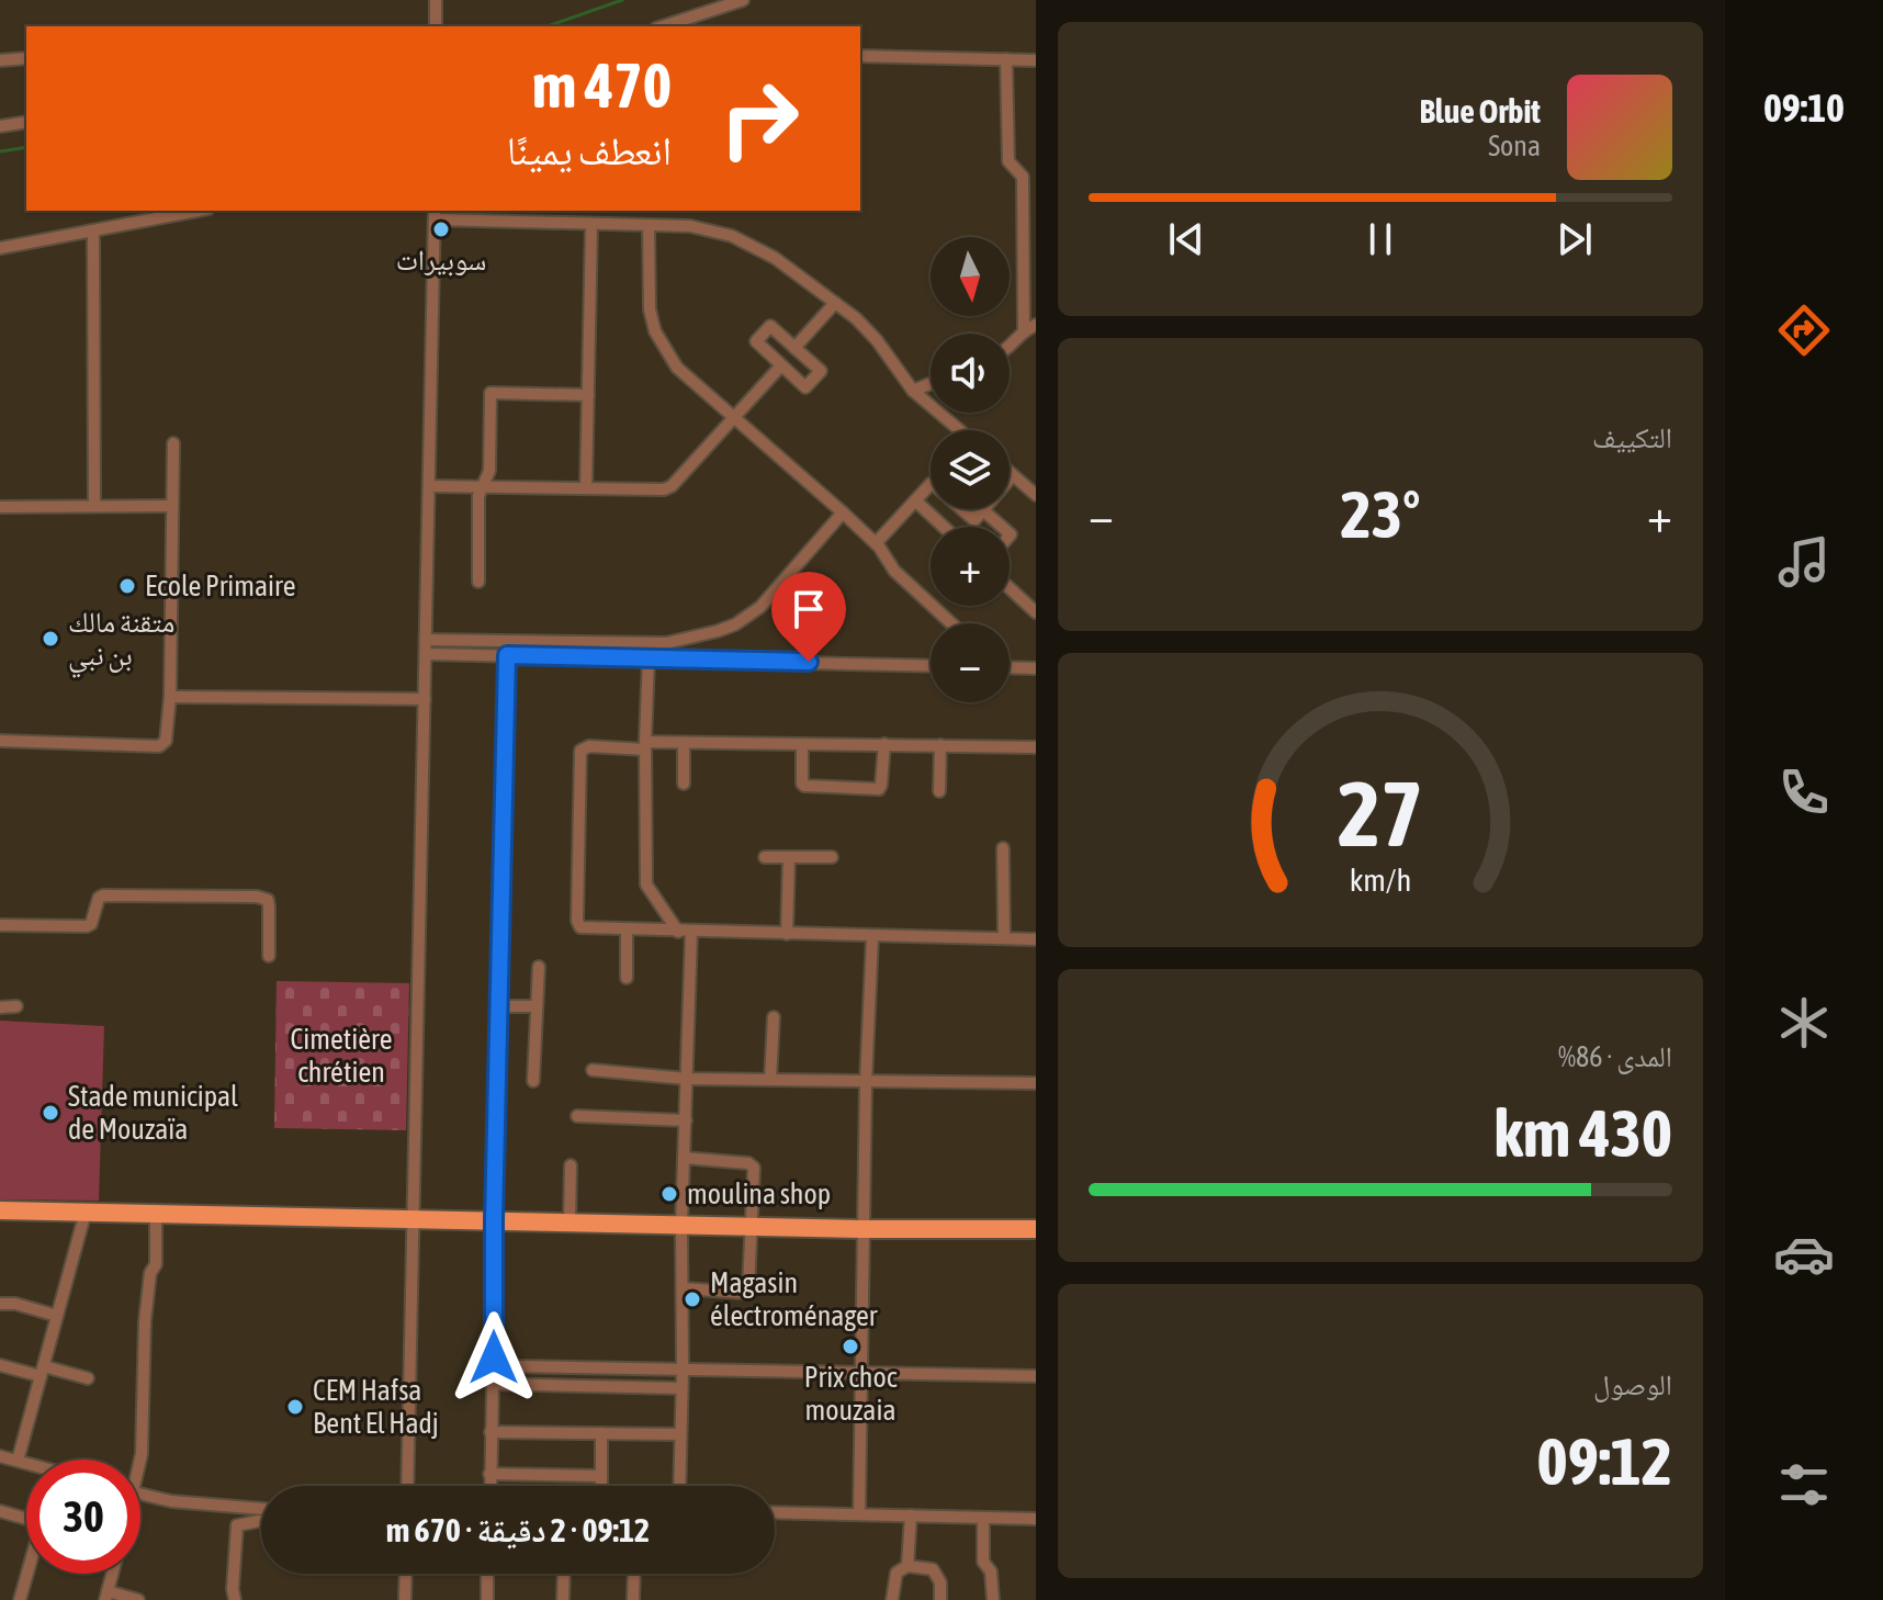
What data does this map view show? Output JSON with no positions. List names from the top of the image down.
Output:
{
  "parks": ["Cimetière chrétien"],
  "places": [
    "سوبيرات",
    "Ecole Primaire",
    "متقنة مالك بن نبي",
    "Stade municipal de Mouzaïa",
    "moulina shop",
    "Magasin électroménager",
    "Prix choc mouzaia",
    "CEM Hafsa Bent El Hadj"
  ],
  "north": "bottom",
  "page": {
    "tabs": "09:10",
    "turn": ["470 m", "انعطف يمينًا"],
    "song": ["Blue Orbit", "Sona"],
    "map_buttons": ["+", "−"],
    "tile": [
      "التكييف",
      ["المدى · 86%", "430 km"],
      ["الوصول", "09:12"]
    ],
    "heat": ["−", "23°", "+"],
    "limit": "30",
    "trip": "09:12 · 2 دقيقة · 670 m",
    "gauge": ["27", "km/h"]
  }
}
